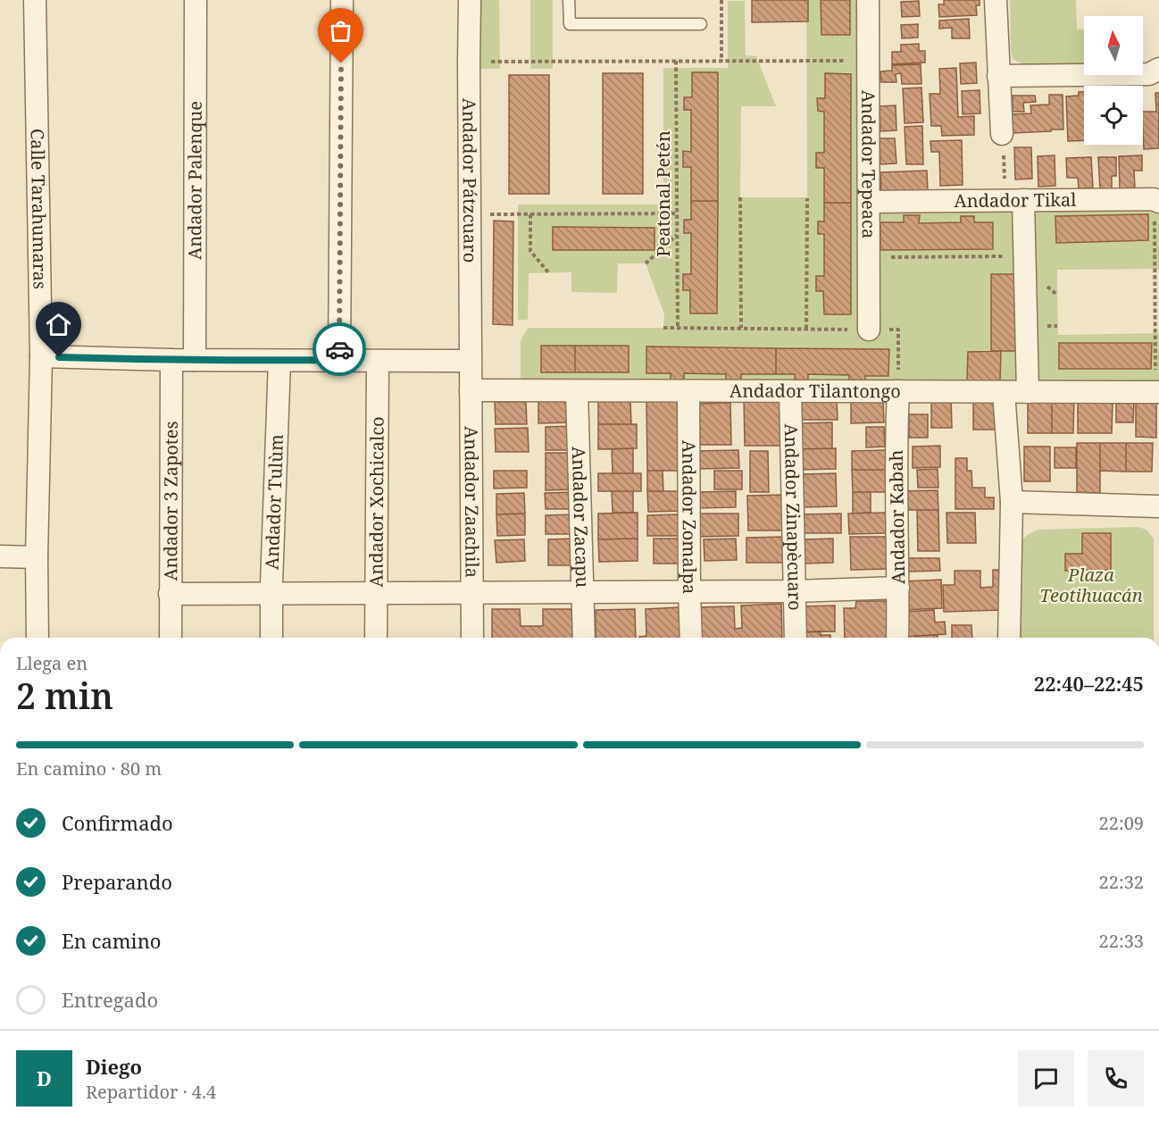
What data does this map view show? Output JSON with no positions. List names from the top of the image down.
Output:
{
  "streets": {
    "street": [
      "Andador Tepeaca",
      "Andador Palenque",
      "Andador Pátzcuaro",
      "Andador Tikal",
      "Calle Tarahumaras",
      "Andador Tilantongo",
      "Andador 3 Zapotes",
      "Andador Tulùm",
      "Andador Xochicalco",
      "Andador Zaachila",
      "Andador Zacapu",
      "Andador Zomalpa",
      "Andador Zinapècuaro",
      "Andador Kabah"
    ],
    "path": ["Peatonal Petén"]
  },
  "crossings": [
    ["Andador Tepeaca", "Andador Tikal"],
    ["Andador Pátzcuaro", "Andador Zaachila"],
    ["Andador Tilantongo", "Andador Zaachila"],
    ["Andador Tilantongo", "Andador Zacapu"],
    ["Andador Tilantongo", "Andador Zomalpa"],
    ["Andador Tilantongo", "Andador Zinapècuaro"],
    ["Andador Tilantongo", "Andador Kabah"]
  ],
  "parks": ["Plaza Teotihuacán"],
  "north": "top",
  "page": {
    "heading": ["2 min", "Llega en", "22:40–22:45"],
    "panel": ["Diego", "Repartidor · 4.4"],
    "bar": "En camino · 80 m",
    "list": [
      ["Confirmado", "22:09"],
      ["Preparando", "22:32"],
      ["En camino", "22:33"],
      "Entregado"
    ],
    "round": "D"
  }
}
